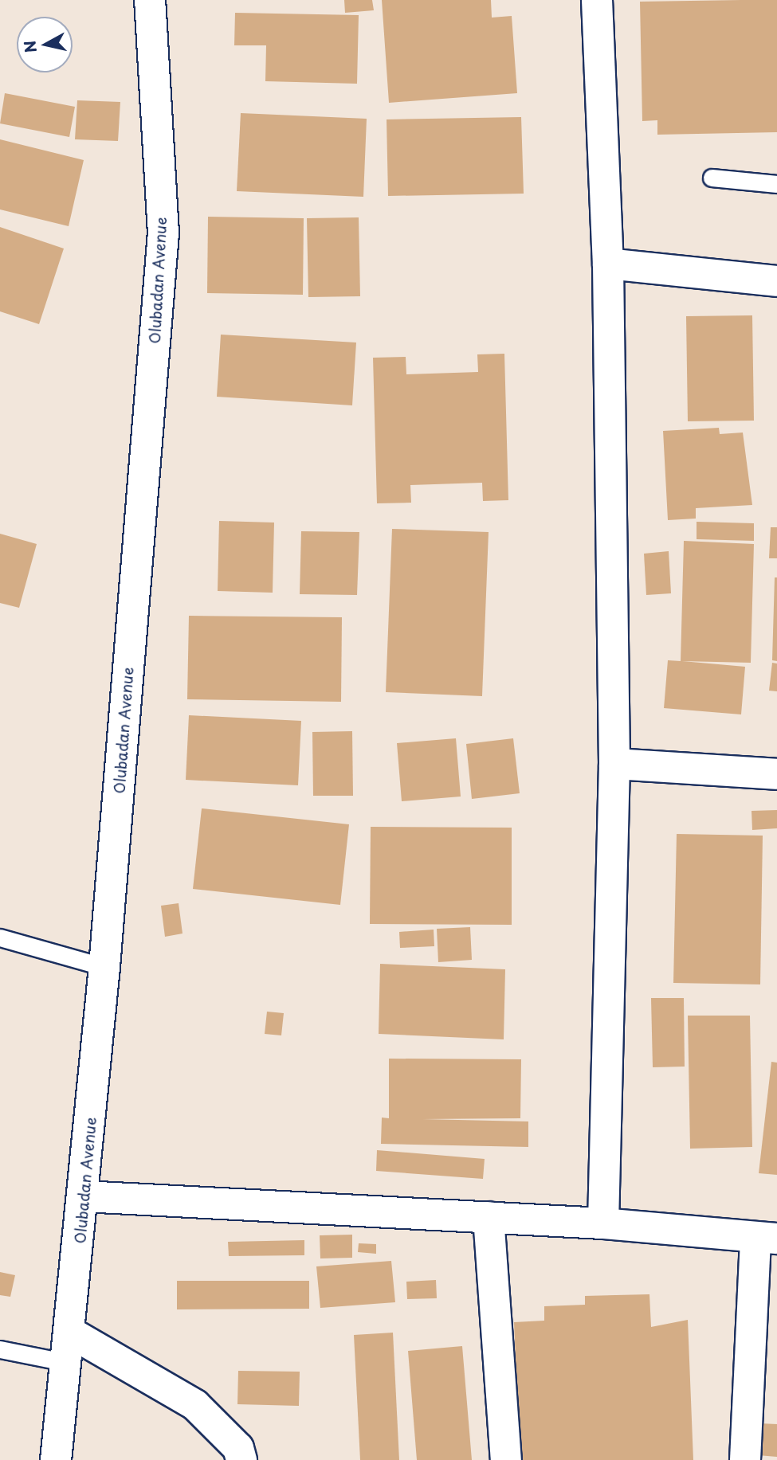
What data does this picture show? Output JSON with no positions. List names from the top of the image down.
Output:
{
  "streets": {
    "street": ["Olubadan Avenue"]
  },
  "north": "left"
}
